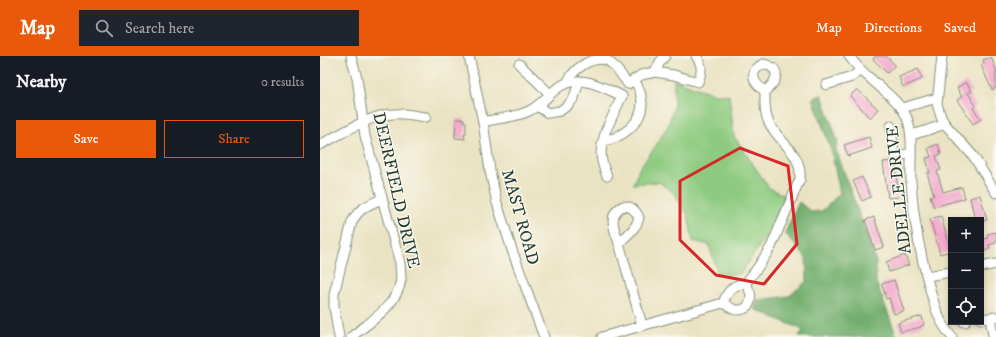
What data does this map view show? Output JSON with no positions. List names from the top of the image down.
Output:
{
  "streets": {
    "street": ["DEERFIELD DRIVE", "ADELLE DRIVE", "MAST ROAD"]
  },
  "page": {
    "header": "Map",
    "search": "Search here",
    "nav": ["Map", "Directions", "Saved"],
    "heading": ["Nearby", "0 results"],
    "buttons": ["Save", "Share"],
    "map_buttons": ["+", "−"]
  }
}
